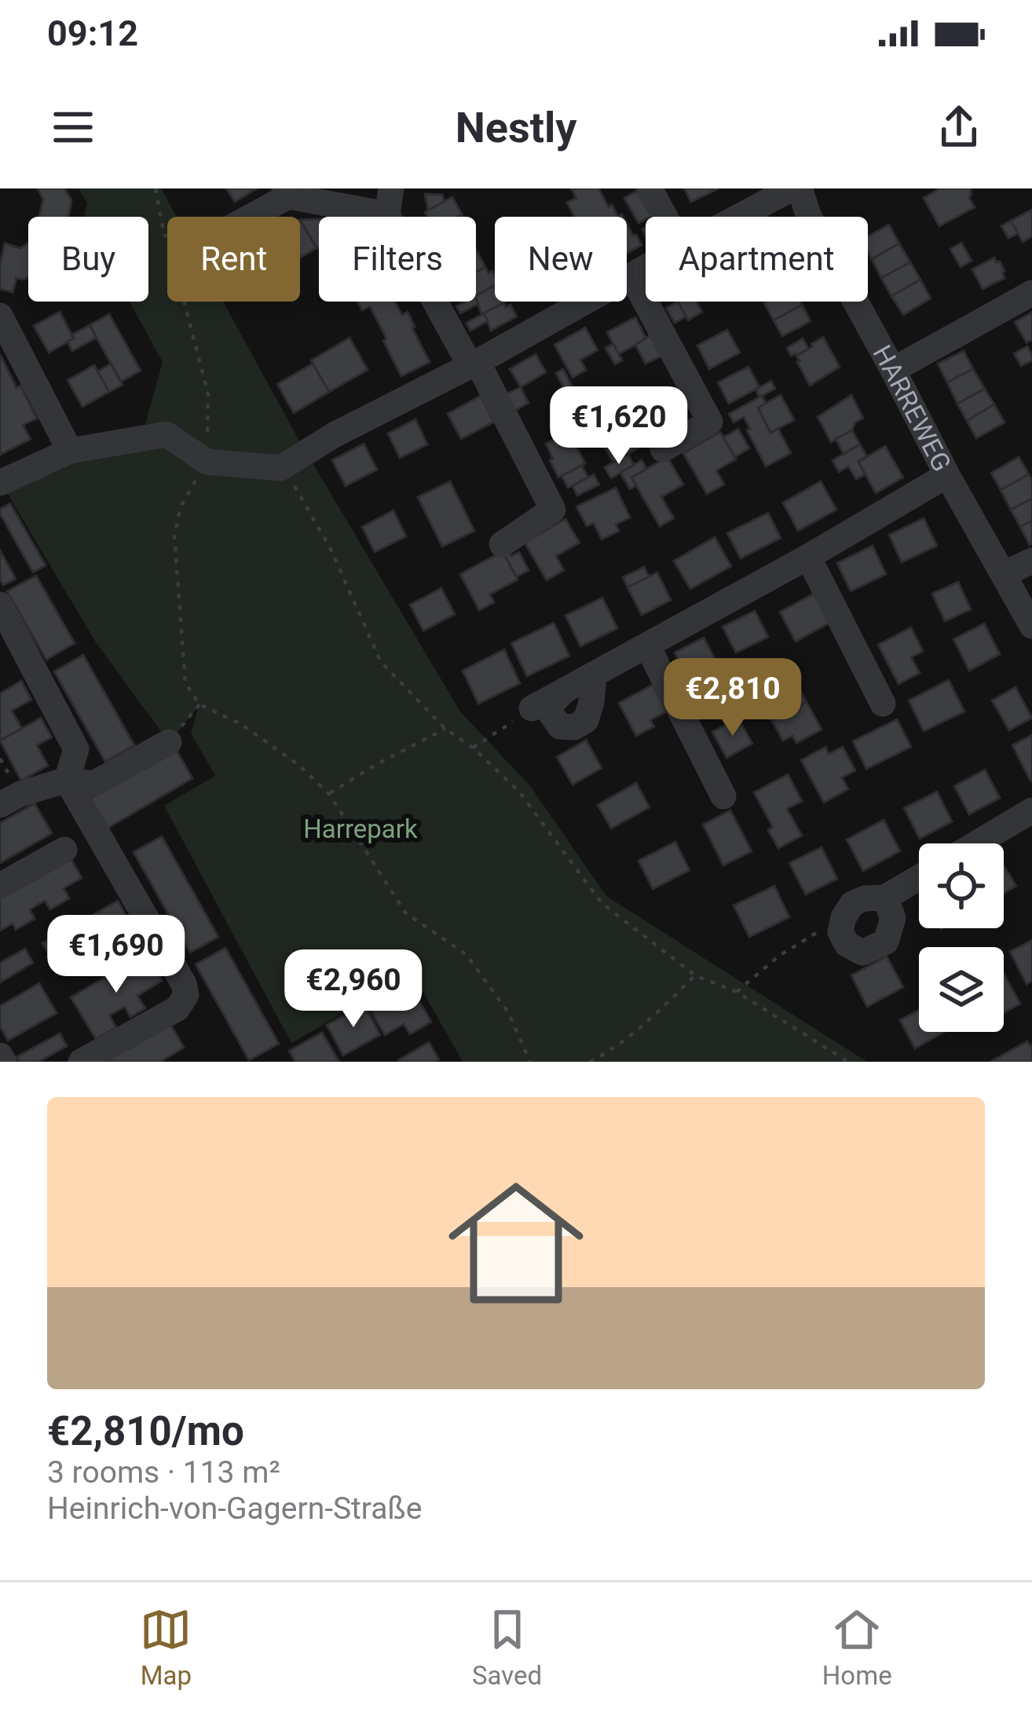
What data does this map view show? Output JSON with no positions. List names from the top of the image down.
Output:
{
  "streets": {
    "street": ["HARREWEG"]
  },
  "parks": ["Harrepark"],
  "page": {
    "status": "09:12",
    "header": "Nestly",
    "chip": [
      "Buy",
      "Rent",
      "Filters",
      "New",
      "Apartment"
    ],
    "price": [
      "€1,620",
      "€2,810",
      "€1,690",
      "€2,960"
    ],
    "list": [
      {
        "name": "€2,810/mo",
        "note": "3 rooms · 113 m² · Heinrich-von-Gagern-Straße"
      }
    ],
    "tabs": ["Map", "Saved", "Home"]
  }
}
